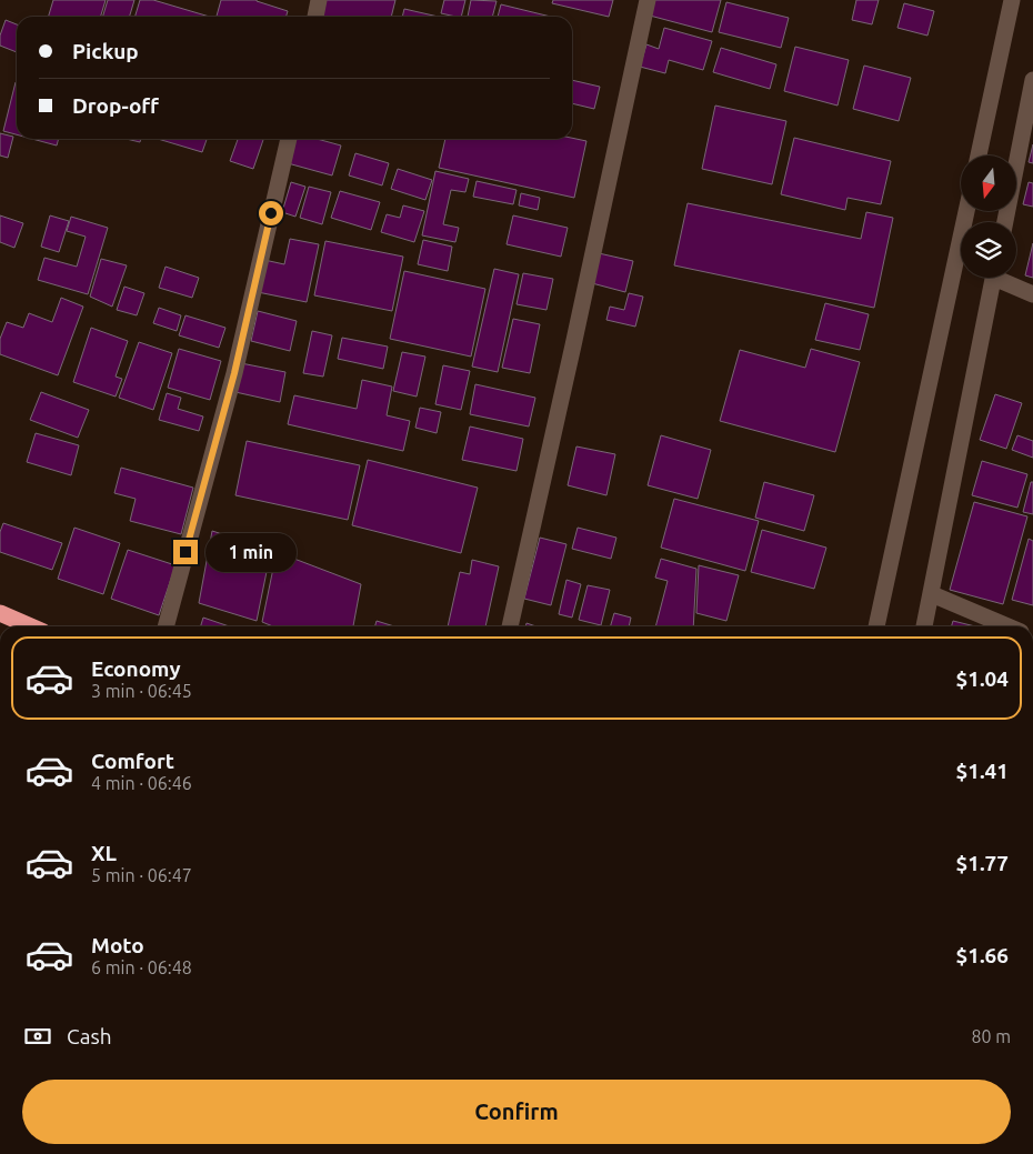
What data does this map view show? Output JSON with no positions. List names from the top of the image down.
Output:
{
  "north": "bottom",
  "page": {
    "banner": ["Pickup", "Drop-off"],
    "bubble": "1 min",
    "list": [
      {
        "name": "Economy",
        "note": "3 min · 06:45",
        "value": "$1.04"
      },
      {
        "name": "Comfort",
        "note": "4 min · 06:46",
        "value": "$1.41"
      },
      {
        "name": "XL",
        "note": "5 min · 06:47",
        "value": "$1.77"
      },
      {
        "name": "Moto",
        "note": "6 min · 06:48",
        "value": "$1.66"
      }
    ],
    "pay": ["Cash", "80 m"],
    "buttons": "Confirm"
  }
}
